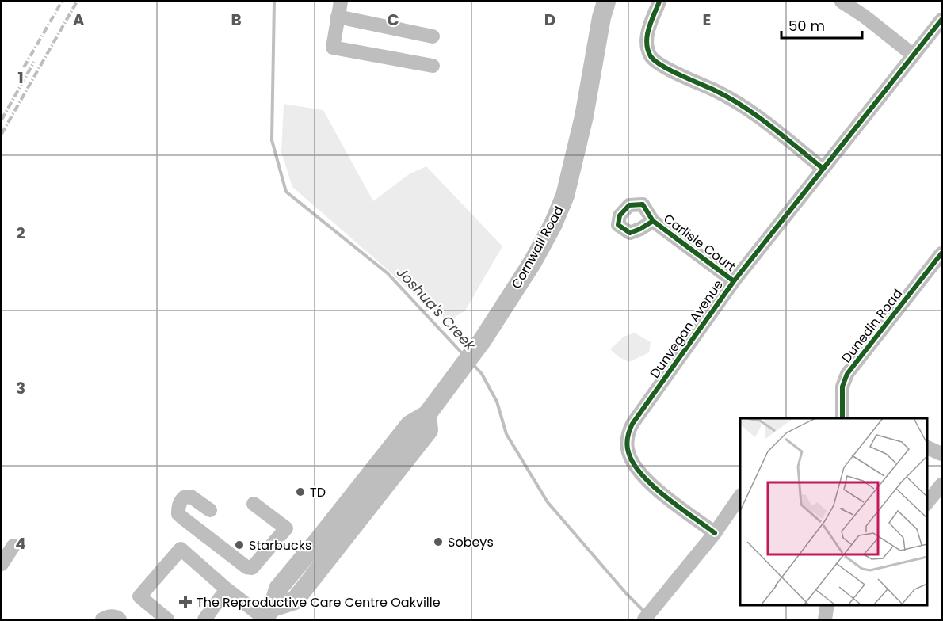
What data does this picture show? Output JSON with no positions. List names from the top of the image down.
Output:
{
  "streets": {
    "main road": ["Cornwall Road"],
    "street": ["Carlisle Court", "Dunedin Road", "Dunvegan Avenue"]
  },
  "crossings": [
    ["Carlisle Court", "Dunvegan Avenue"]
  ],
  "water": ["Joshua's Creek"],
  "places": {
    "other": ["TD", "Sobeys", "Starbucks"],
    "health": ["The Reproductive Care Centre Oakville"]
  },
  "scale_bar": "50 m",
  "grid": {
    "columns": [
      "A",
      "B",
      "C",
      "D",
      "E"
    ],
    "rows": [
      "1",
      "2",
      "3",
      "4"
    ]
  }
}
